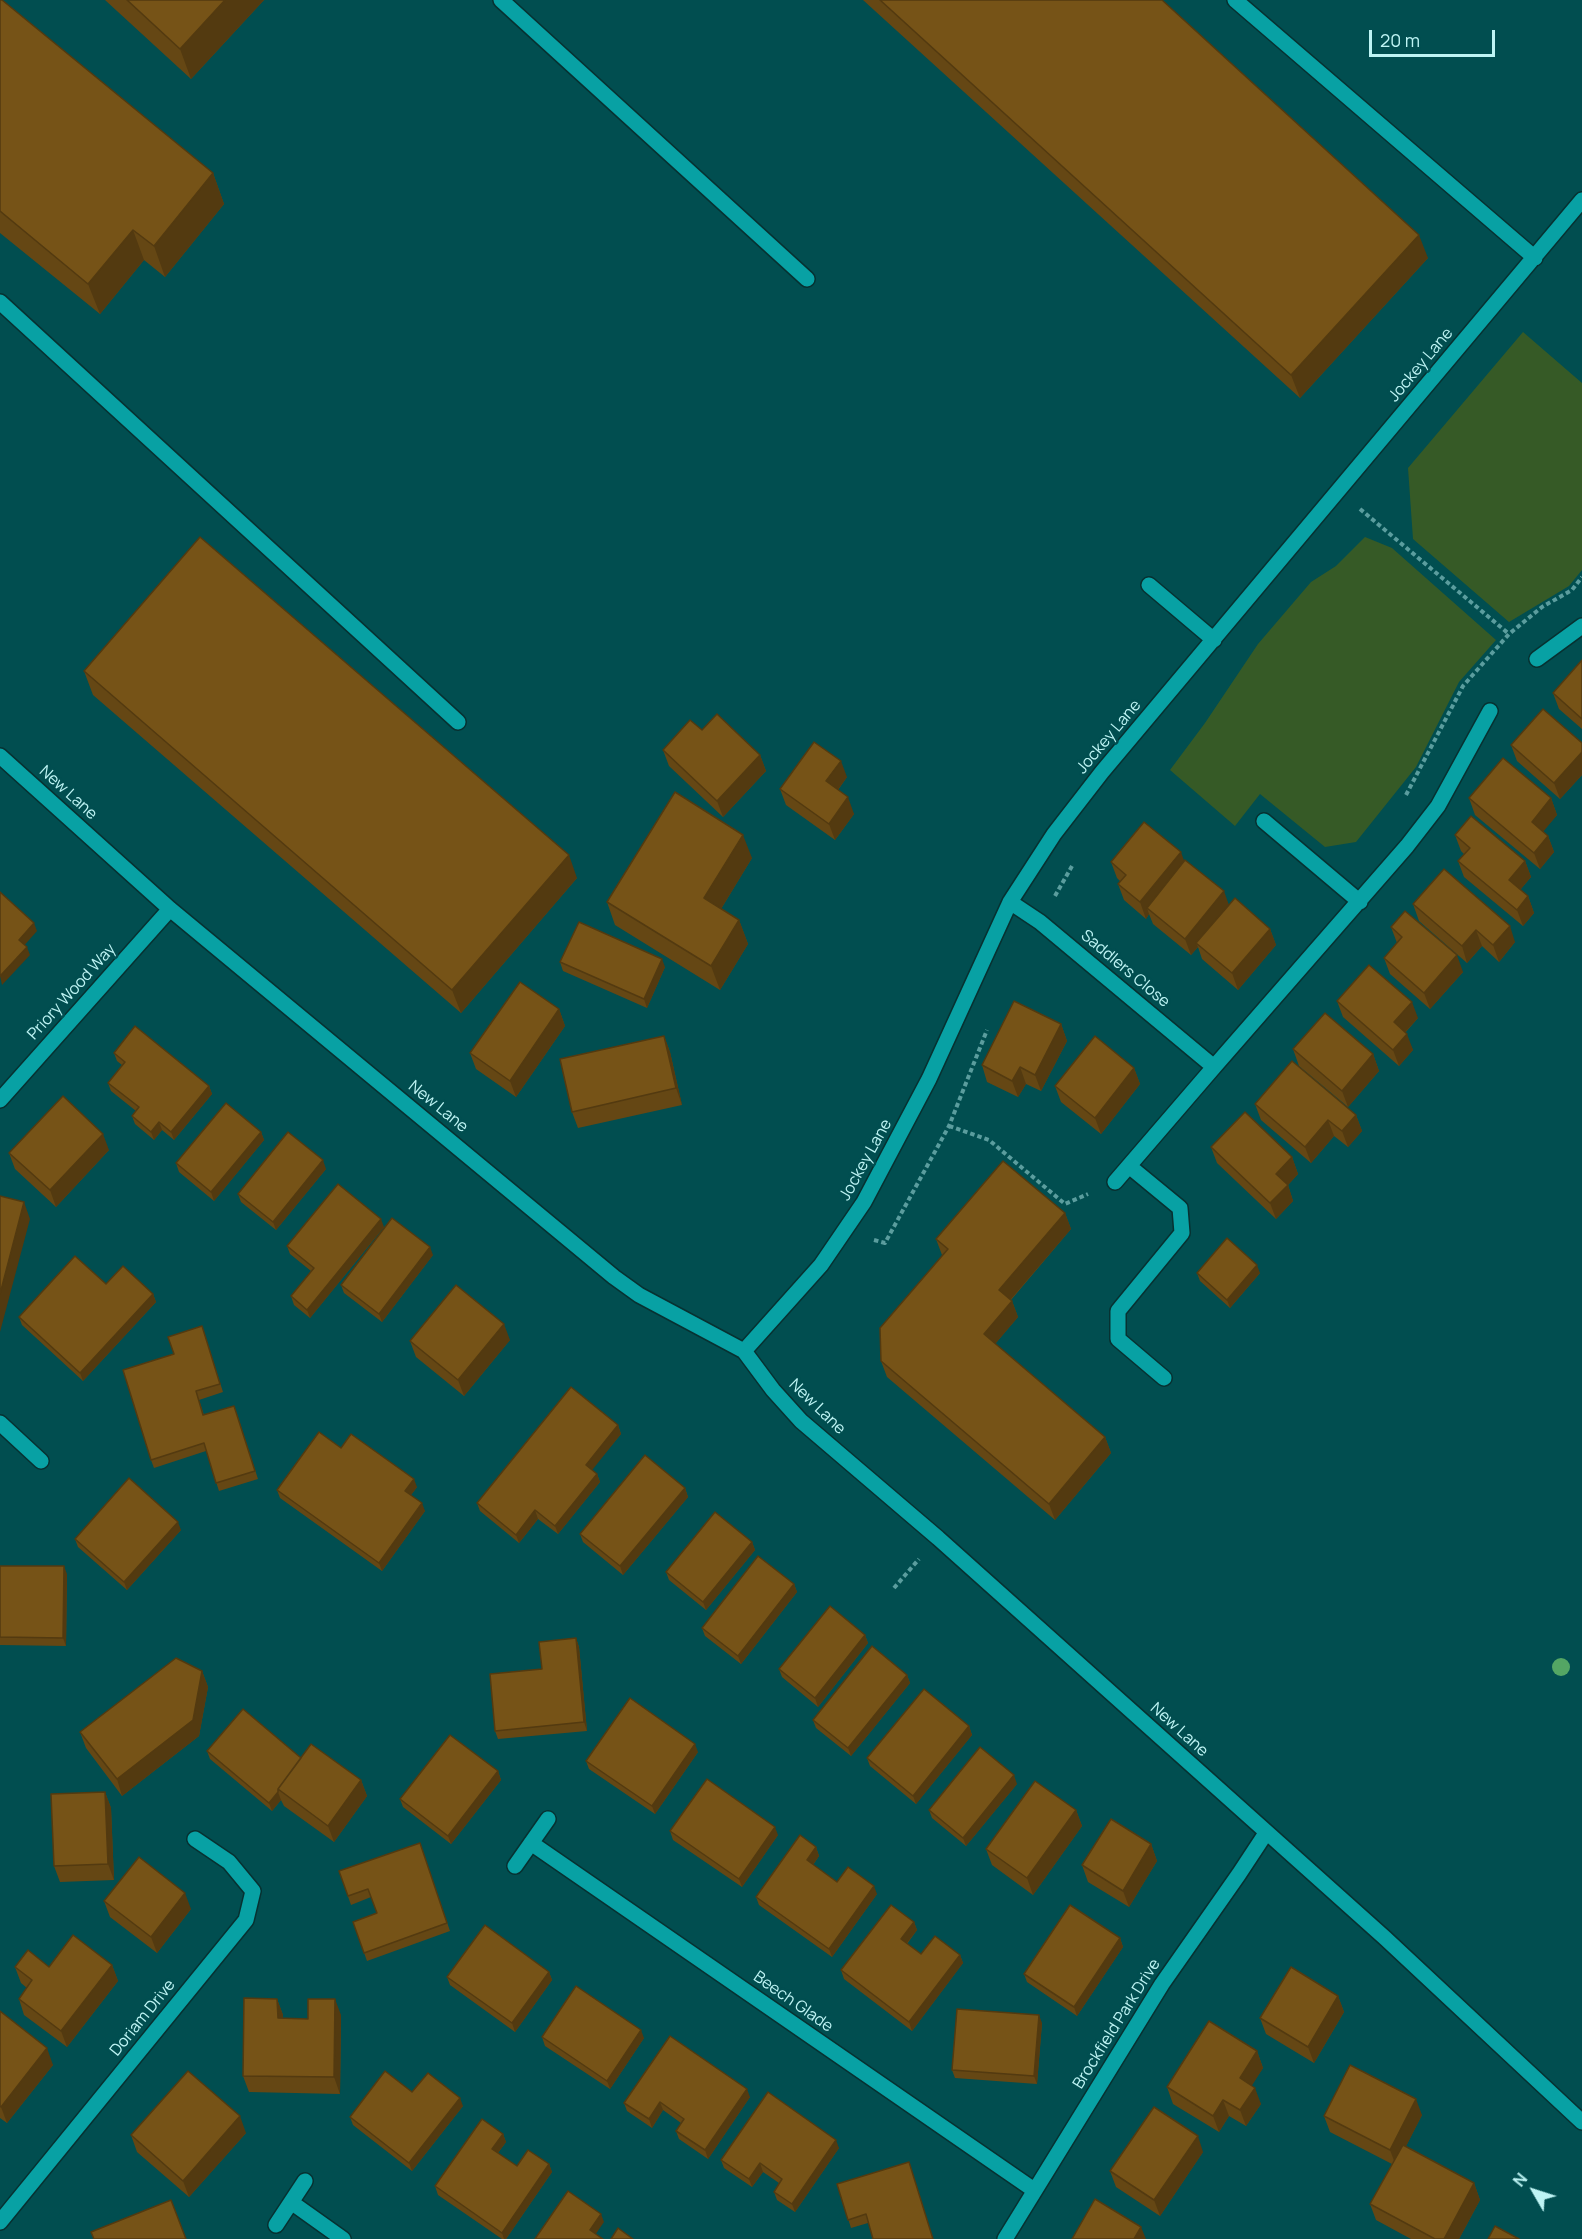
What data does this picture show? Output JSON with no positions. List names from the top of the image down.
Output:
{
  "streets": {
    "street": [
      "Jockey Lane",
      "New Lane",
      "Saddlers Close",
      "Priory Wood Way",
      "Beech Glade",
      "Doriam Drive",
      "Brockfield Park Drive"
    ]
  },
  "crossings": [
    ["Jockey Lane", "New Lane"],
    ["Jockey Lane", "Saddlers Close"],
    ["New Lane", "Priory Wood Way"],
    ["New Lane", "Brockfield Park Drive"],
    ["Beech Glade", "Brockfield Park Drive"]
  ],
  "scale_bar": "20 m",
  "north": "top left"
}
